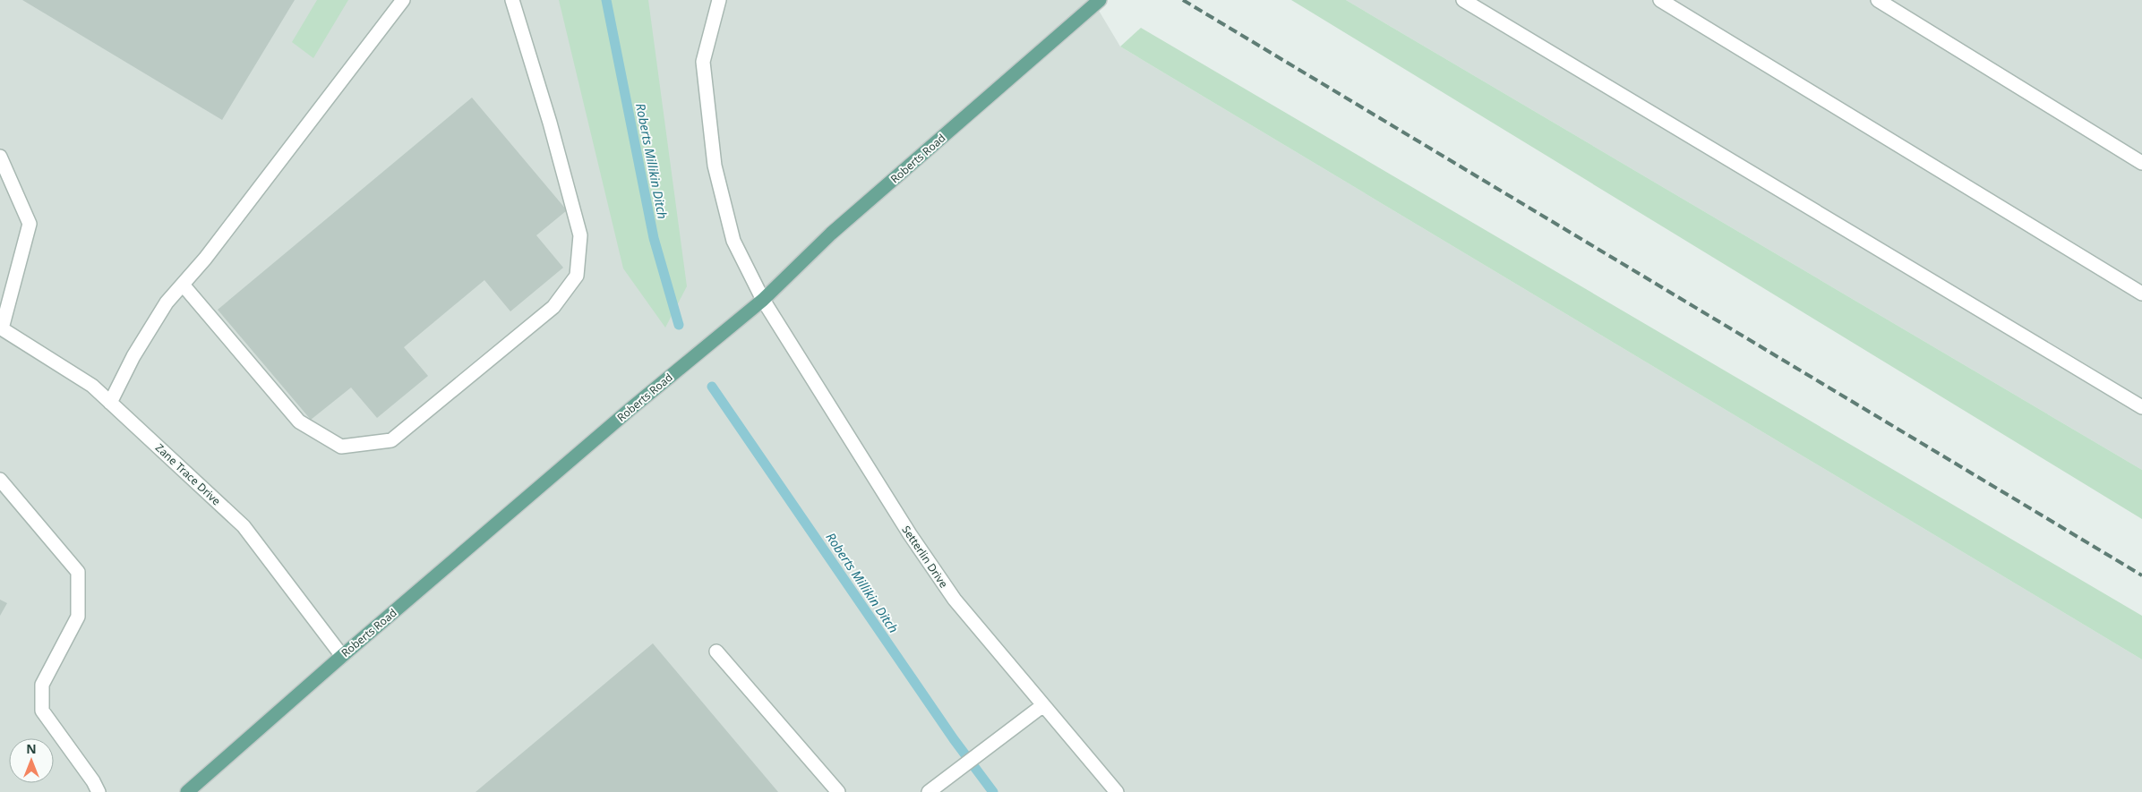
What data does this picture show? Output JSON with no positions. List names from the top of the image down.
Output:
{
  "streets": {
    "main road": ["Roberts Road"],
    "street": ["Zane Trace Drive", "Setterlin Drive"]
  },
  "crossings": [
    ["Roberts Road", "Zane Trace Drive"],
    ["Roberts Road", "Setterlin Drive"]
  ],
  "water": ["Roberts Millikin Ditch"],
  "north": "top"
}
